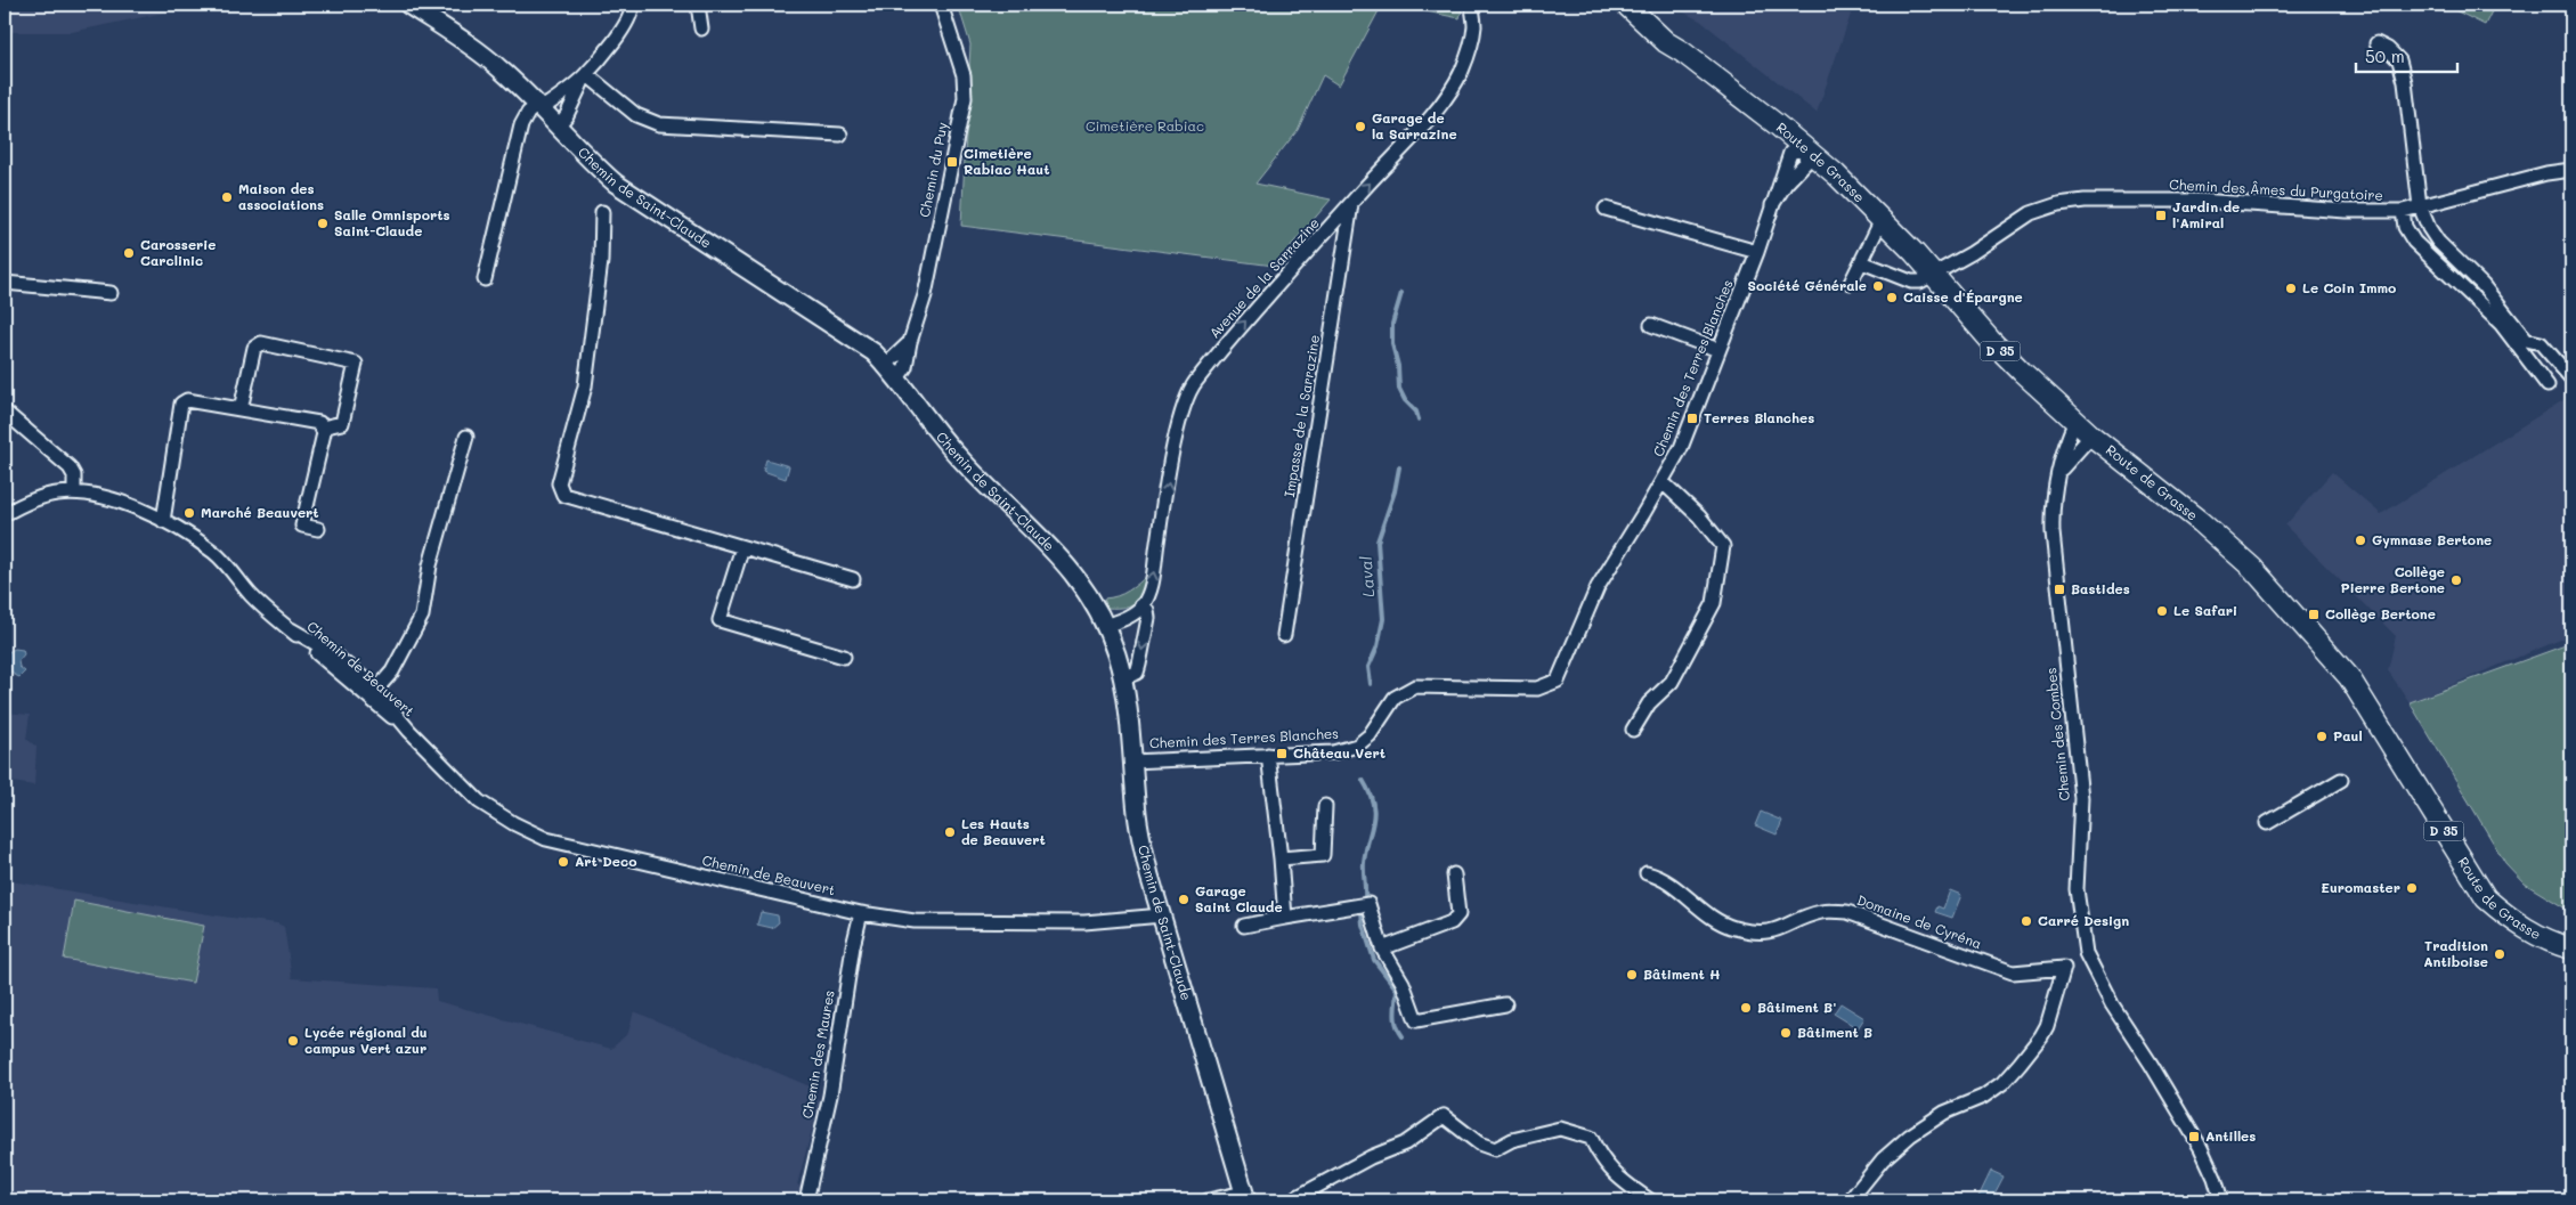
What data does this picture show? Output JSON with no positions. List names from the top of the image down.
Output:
{
  "streets": {
    "main road": ["Route de Grasse", "D 35"],
    "street": [
      "Chemin du Puy",
      "Chemin des Âmes du Purgatoire",
      "Chemin de Saint-Claude",
      "Avenue de la Sarrazine",
      "Chemin des Terres Blanches",
      "Impasse de la Sarrazine",
      "Chemin de Beauvert",
      "Chemin des Combes",
      "Domaine de Cyréna",
      "Chemin des Maures"
    ]
  },
  "crossings": [
    ["Route de Grasse", "Chemin des Âmes du Purgatoire"],
    ["Route de Grasse", "Chemin des Terres Blanches"],
    ["Route de Grasse", "Chemin des Combes"],
    ["Chemin du Puy", "Chemin de Saint-Claude"],
    ["Chemin de Saint-Claude", "Avenue de la Sarrazine"],
    ["Chemin de Saint-Claude", "Chemin des Terres Blanches"],
    ["Chemin de Saint-Claude", "Chemin de Beauvert"],
    ["Avenue de la Sarrazine", "Impasse de la Sarrazine"],
    ["Chemin de Beauvert", "Chemin des Maures"]
  ],
  "water": ["Laval"],
  "parks": ["Cimetière Rabiac"],
  "places": {
    "other": [
      "Garage de la Sarrazine",
      "Maison des associations",
      "Salle Omnisports Saint-Claude",
      "Carosserie Carclinic",
      "Société Générale",
      "Le Coin Immo",
      "Caisse d'Épargne",
      "Marché Beauvert",
      "Gymnase Bertone",
      "Collège Pierre Bertone",
      "Le Safari",
      "Paul",
      "Les Hauts de Beauvert",
      "Art Deco",
      "Euromaster",
      "Garage Saint Claude",
      "Carré Design",
      "Tradition Antiboise",
      "Bâtiment H",
      "Bâtiment B'",
      "Bâtiment B",
      "Lycée régional du campus Vert azur"
    ],
    "transit": [
      "Cimetière Rabiac Haut",
      "Jardin de l'Amiral",
      "Terres Blanches",
      "Bastides",
      "Collège Bertone",
      "Château Vert",
      "Antilles"
    ]
  },
  "scale_bar": "50 m"
}
